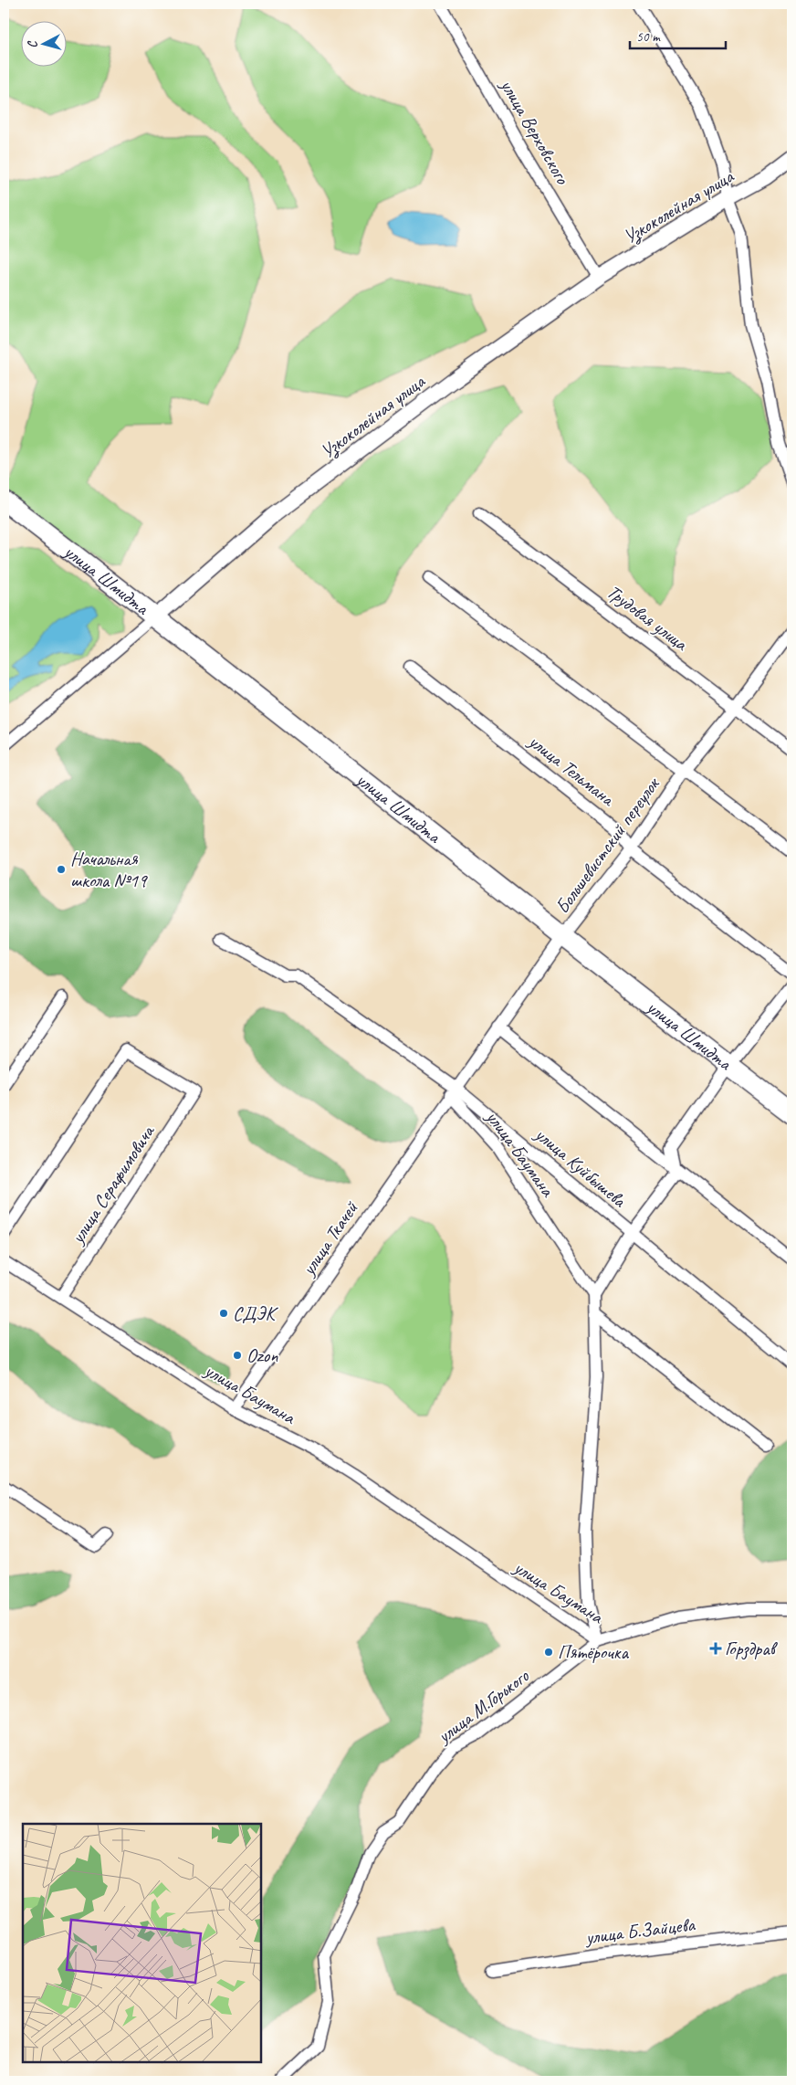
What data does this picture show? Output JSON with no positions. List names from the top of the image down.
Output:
{
  "streets": {
    "main road": ["улица Шмидта"],
    "street": [
      "улица Верховского",
      "Узкоколейная улица",
      "Трудовая улица",
      "улица Тельмана",
      "Большевистский переулок",
      "улица Баумана",
      "улица Куйбышева",
      "улица Серафимовича",
      "улица Ткачей",
      "улица М.Горького",
      "улица Б.Зайцева"
    ]
  },
  "crossings": [
    ["улица Верховского", "Узкоколейная улица"],
    ["Узкоколейная улица", "улица Шмидта"],
    ["улица Шмидта", "Большевистский переулок"],
    ["Трудовая улица", "Большевистский переулок"],
    ["улица Тельмана", "Большевистский переулок"],
    ["Большевистский переулок", "улица Баумана"],
    ["Большевистский переулок", "улица Куйбышева"],
    ["Большевистский переулок", "улица Ткачей"],
    ["улица Баумана", "улица Куйбышева"],
    ["улица Баумана", "улица Серафимовича"],
    ["улица Баумана", "улица Ткачей"],
    ["улица Баумана", "улица М.Горького"],
    ["улица Куйбышева", "улица Ткачей"]
  ],
  "places": {
    "other": [
      "Начальная школа №19",
      "СДЭК",
      "Ozon",
      "Пятёрочка"
    ],
    "health": ["Горздрав"]
  },
  "scale_bar": "50 m",
  "north": "left"
}
